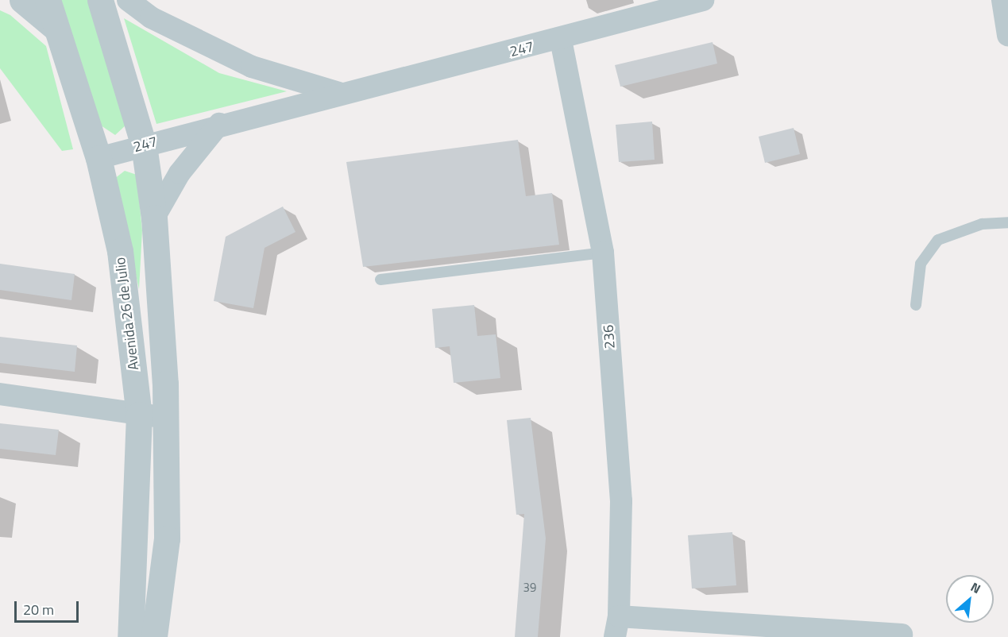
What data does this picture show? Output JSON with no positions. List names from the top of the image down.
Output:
{
  "streets": {
    "street": ["247", "Avenida 26 de Julio", "236"]
  },
  "crossings": [
    ["247", "Avenida 26 de Julio"],
    ["247", "236"]
  ],
  "house_numbers": ["39"],
  "scale_bar": "20 m",
  "north": "top right"
}
